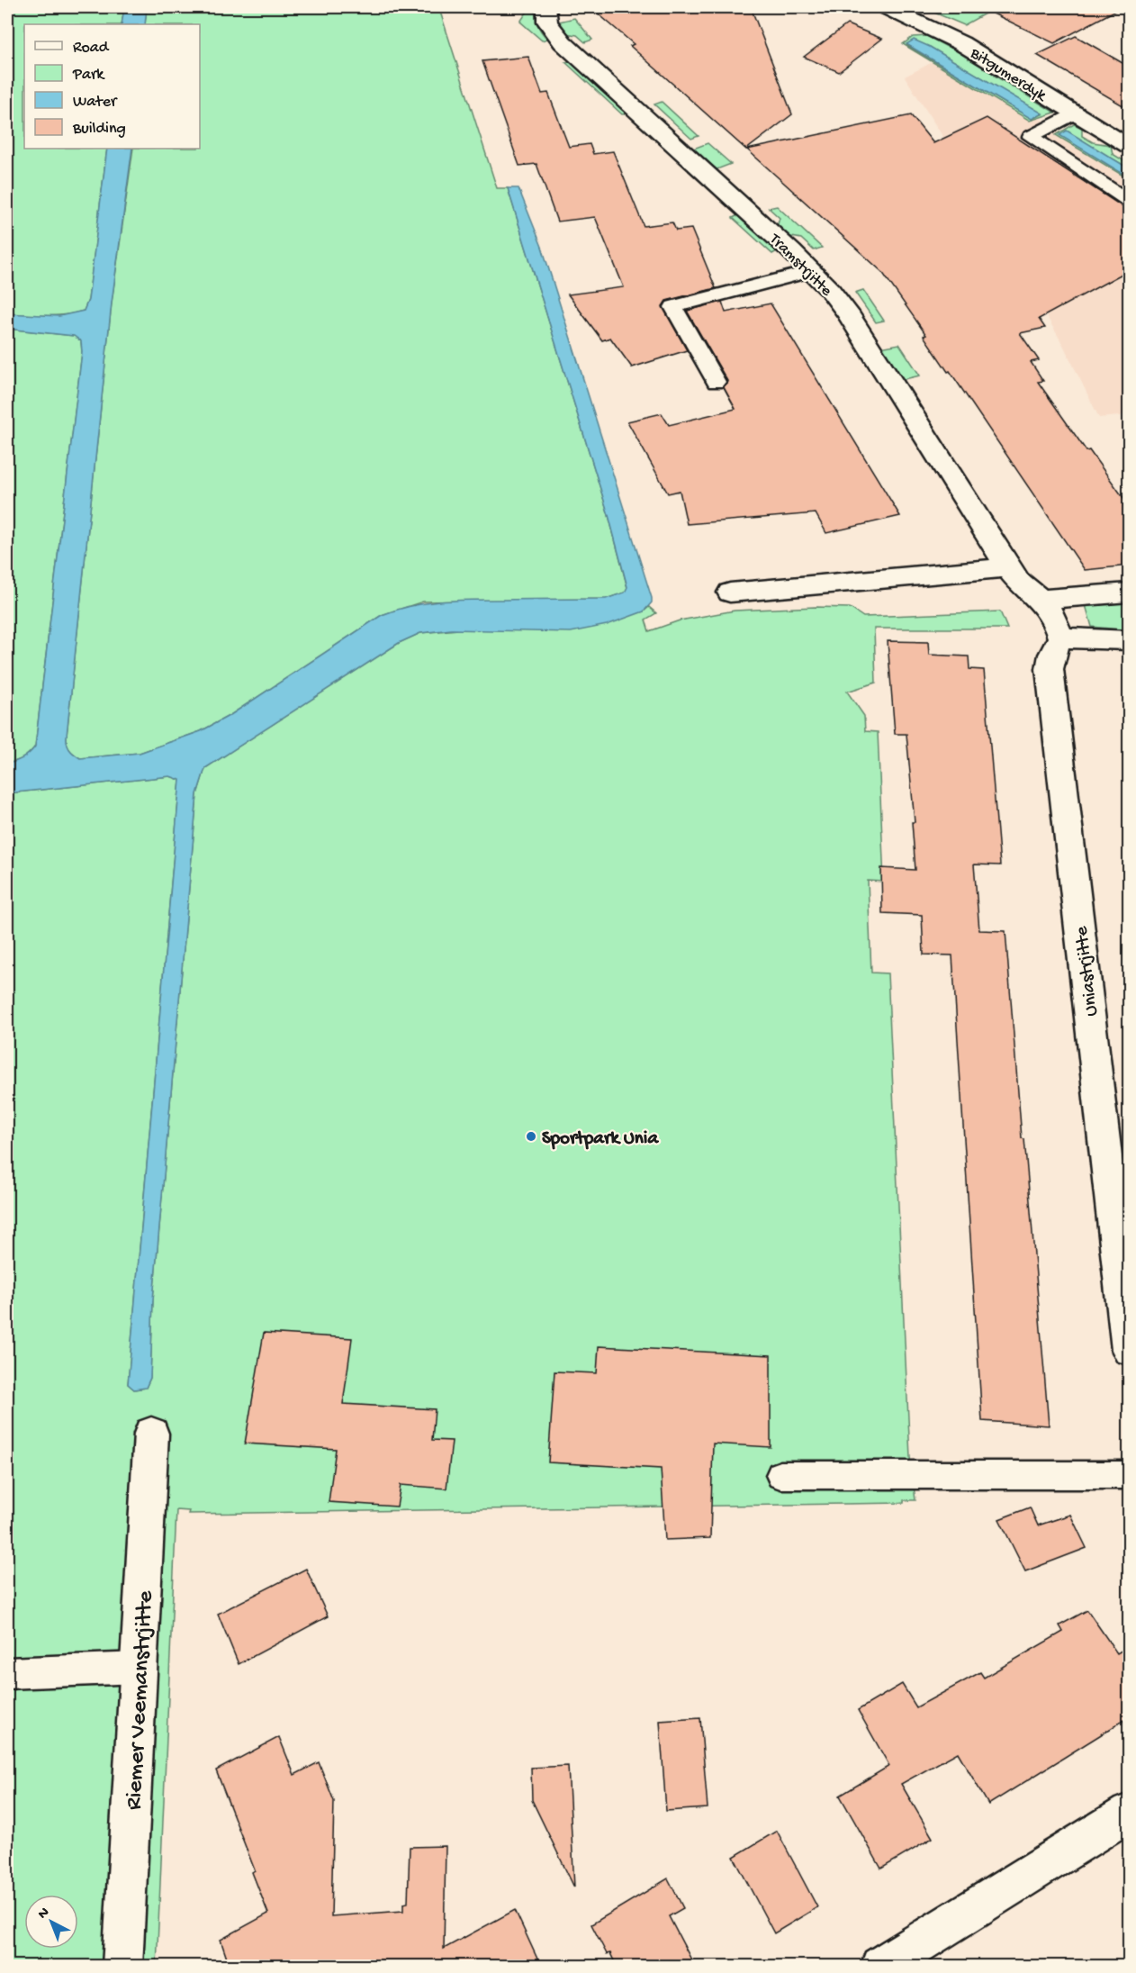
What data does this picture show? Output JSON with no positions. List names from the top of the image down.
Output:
{
  "streets": {
    "street": [
      "Bitgumerdyk",
      "Tramstrjitte",
      "Uniastrjitte",
      "Riemer Veemanstrjitte"
    ]
  },
  "places": ["Sportpark Unia"],
  "legend": [
    "Road",
    "Park",
    "Water",
    "Building"
  ],
  "north": "top left"
}
